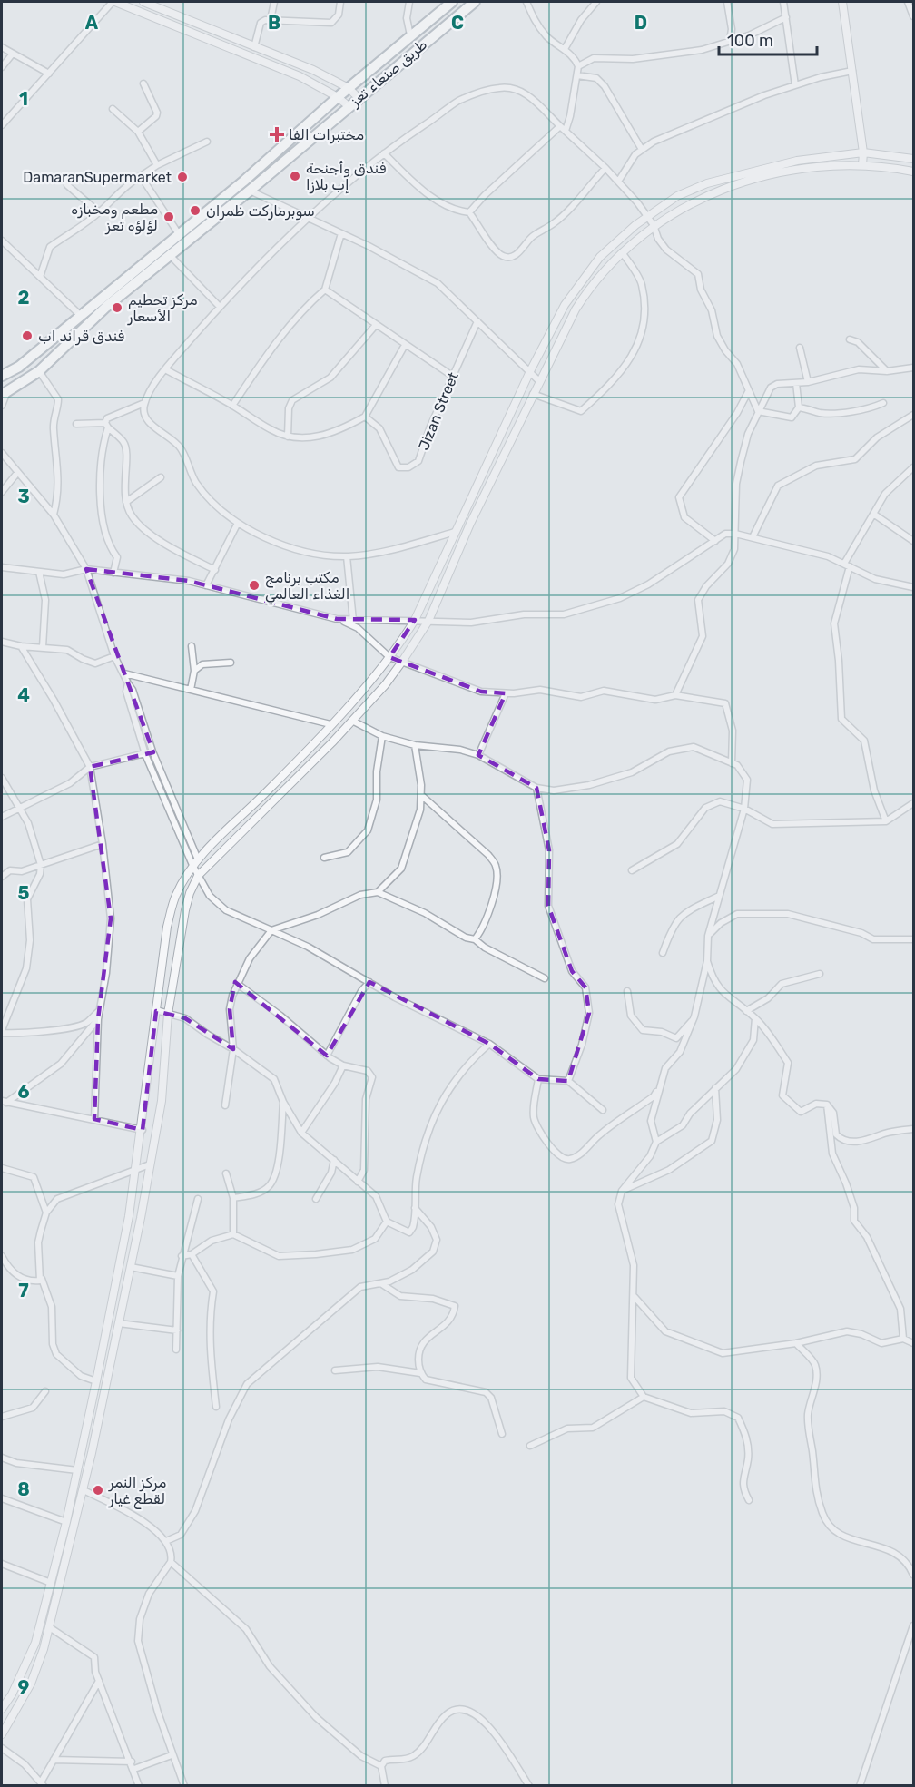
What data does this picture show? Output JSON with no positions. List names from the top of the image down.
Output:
{
  "streets": {
    "highway": ["طريق صنعاء تعز"],
    "street": ["Jizan Street"]
  },
  "places": {
    "health": ["مختبرات الفا"],
    "other": [
      "فندق وأجنحة إب بلازا",
      "DamaranSupermarket",
      "سوبرماركت ظمران",
      "مطعم ومخبازه لؤلؤه تعز",
      "مركز تحطيم الأسعار",
      "فندق قراند اب",
      "مكتب برنامج الغذاء العالمي",
      "مركز النمر لقطع غيار"
    ]
  },
  "scale_bar": "100 m",
  "grid": {
    "columns": [
      "A",
      "B",
      "C",
      "D"
    ],
    "rows": [
      "1",
      "2",
      "3",
      "4",
      "5",
      "6",
      "7",
      "8",
      "9"
    ]
  }
}
